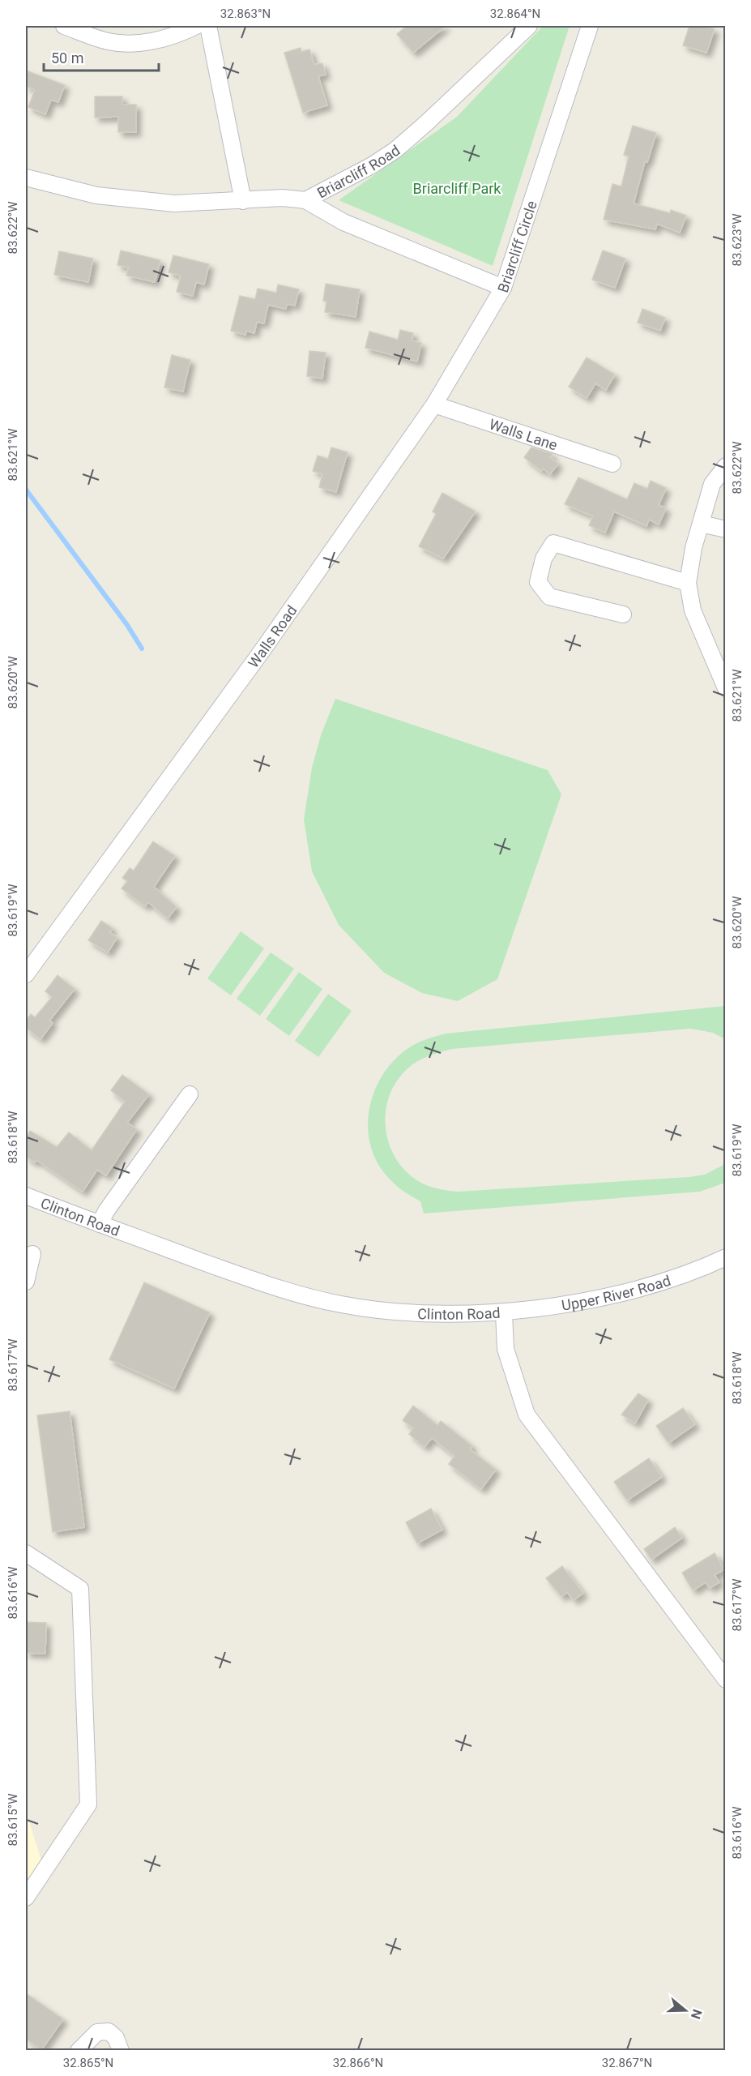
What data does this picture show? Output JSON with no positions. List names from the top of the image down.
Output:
{
  "streets": {
    "street": [
      "Briarcliff Road",
      "Briarcliff Circle",
      "Walls Lane",
      "Walls Road",
      "Clinton Road",
      "Upper River Road"
    ]
  },
  "crossings": [
    ["Briarcliff Road", "Briarcliff Circle"],
    ["Briarcliff Circle", "Walls Road"],
    ["Walls Lane", "Walls Road"],
    ["Clinton Road", "Upper River Road"]
  ],
  "parks": ["Briarcliff Park"],
  "scale_bar": "50 m",
  "north": "right",
  "coordinates": [
    "32.863°N",
    "32.864°N",
    "83.622°W",
    "83.623°W",
    "83.621°W",
    "83.620°W",
    "83.619°W",
    "83.618°W",
    "83.617°W",
    "83.616°W",
    "83.615°W",
    "32.865°N",
    "32.866°N",
    "32.867°N"
  ]
}
